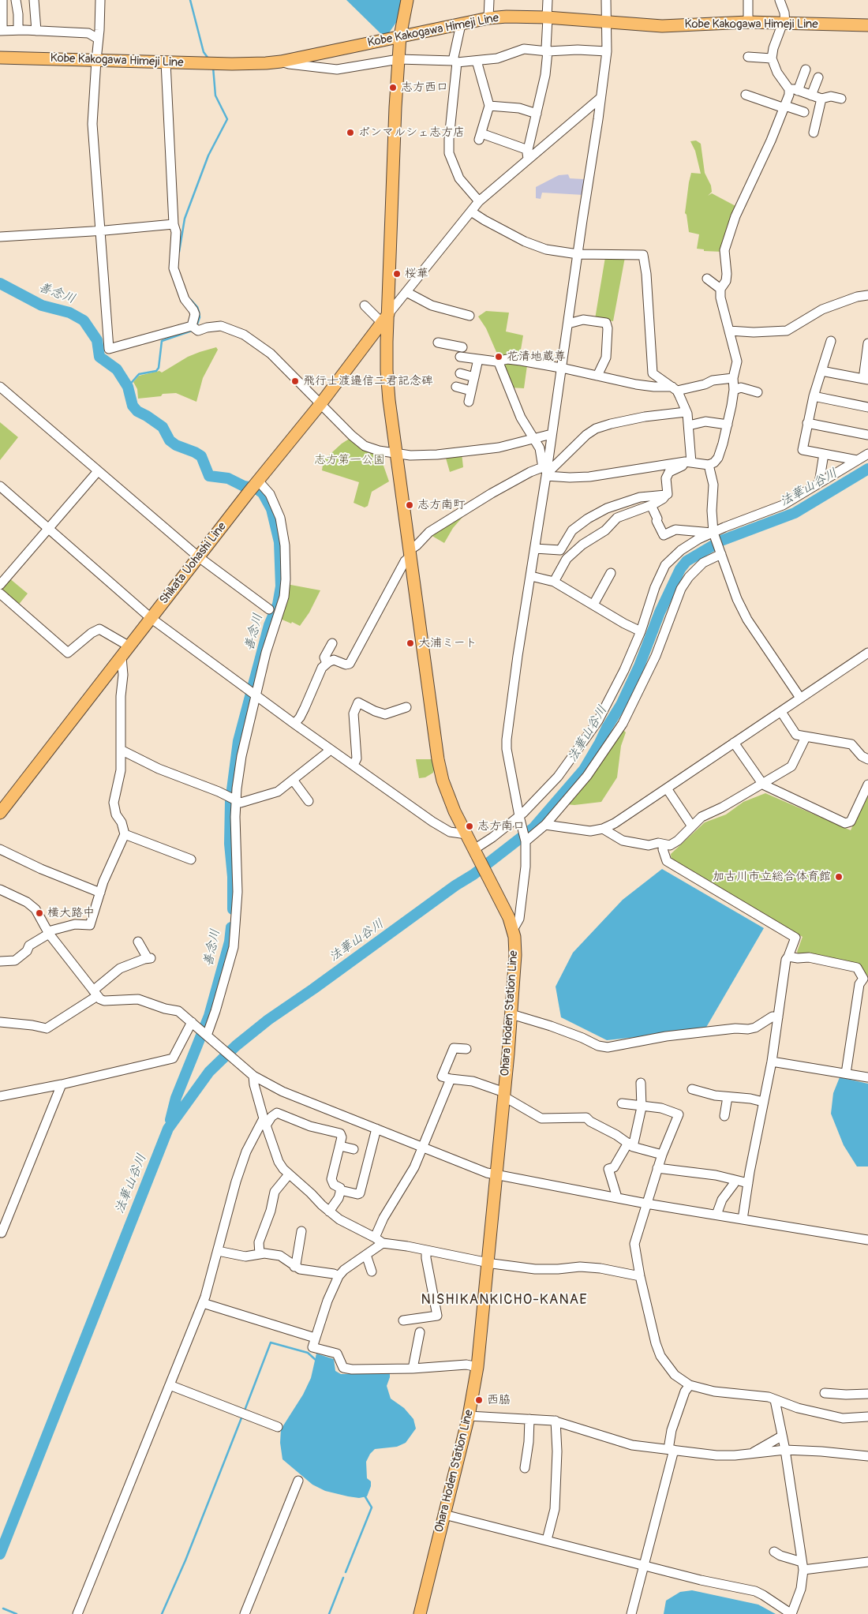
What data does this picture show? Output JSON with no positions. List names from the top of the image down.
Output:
{
  "streets": {
    "main road": ["Kobe Kakogawa Himeji Line", "Shikata Uohashi Line", "Ohara Hoden Station Line"]
  },
  "crossings": [
    ["Kobe Kakogawa Himeji Line", "Ohara Hoden Station Line"],
    ["Shikata Uohashi Line", "Ohara Hoden Station Line"]
  ],
  "districts": ["NISHIKANKICHO-KANAE"],
  "water": ["善念川", "法華山谷川"],
  "parks": ["志方第一公園"],
  "places": [
    "志方西口",
    "ボンマルシェ志方店",
    "桜華",
    "花清地蔵尊",
    "飛行士渡邉信二君記念碑",
    "志方南町",
    "大浦ミート",
    "志方南口",
    "加古川市立総合体育館",
    "横大路中",
    "西脇"
  ]
}
